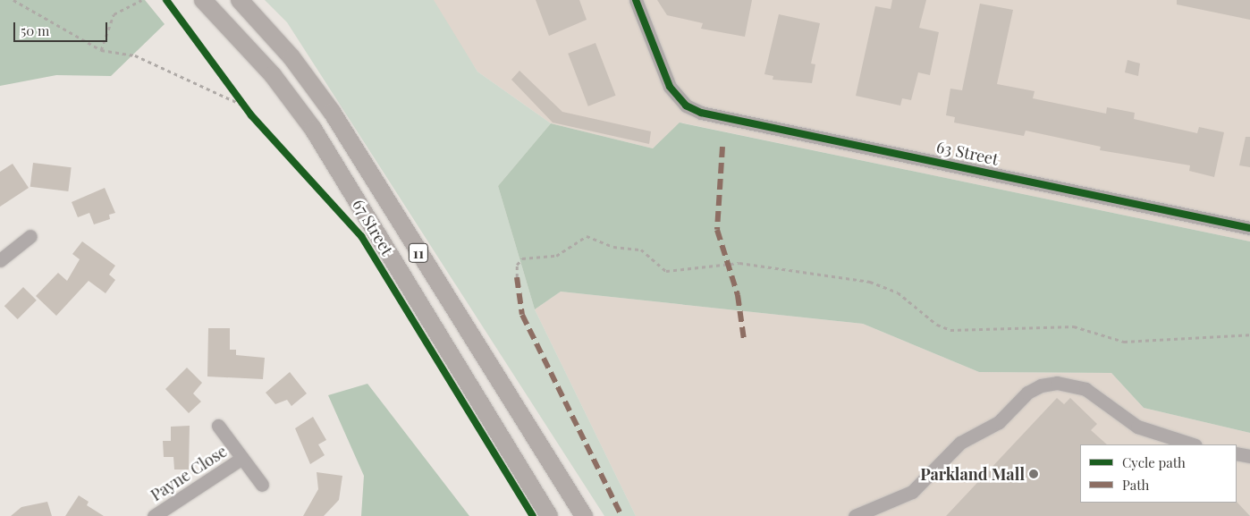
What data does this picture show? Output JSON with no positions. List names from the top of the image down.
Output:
{
  "streets": {
    "main road": ["67 Street", "11"],
    "street": ["63 Street", "Payne Close"]
  },
  "places": ["Parkland Mall"],
  "legend": ["Cycle path", "Path"],
  "scale_bar": "50 m"
}
